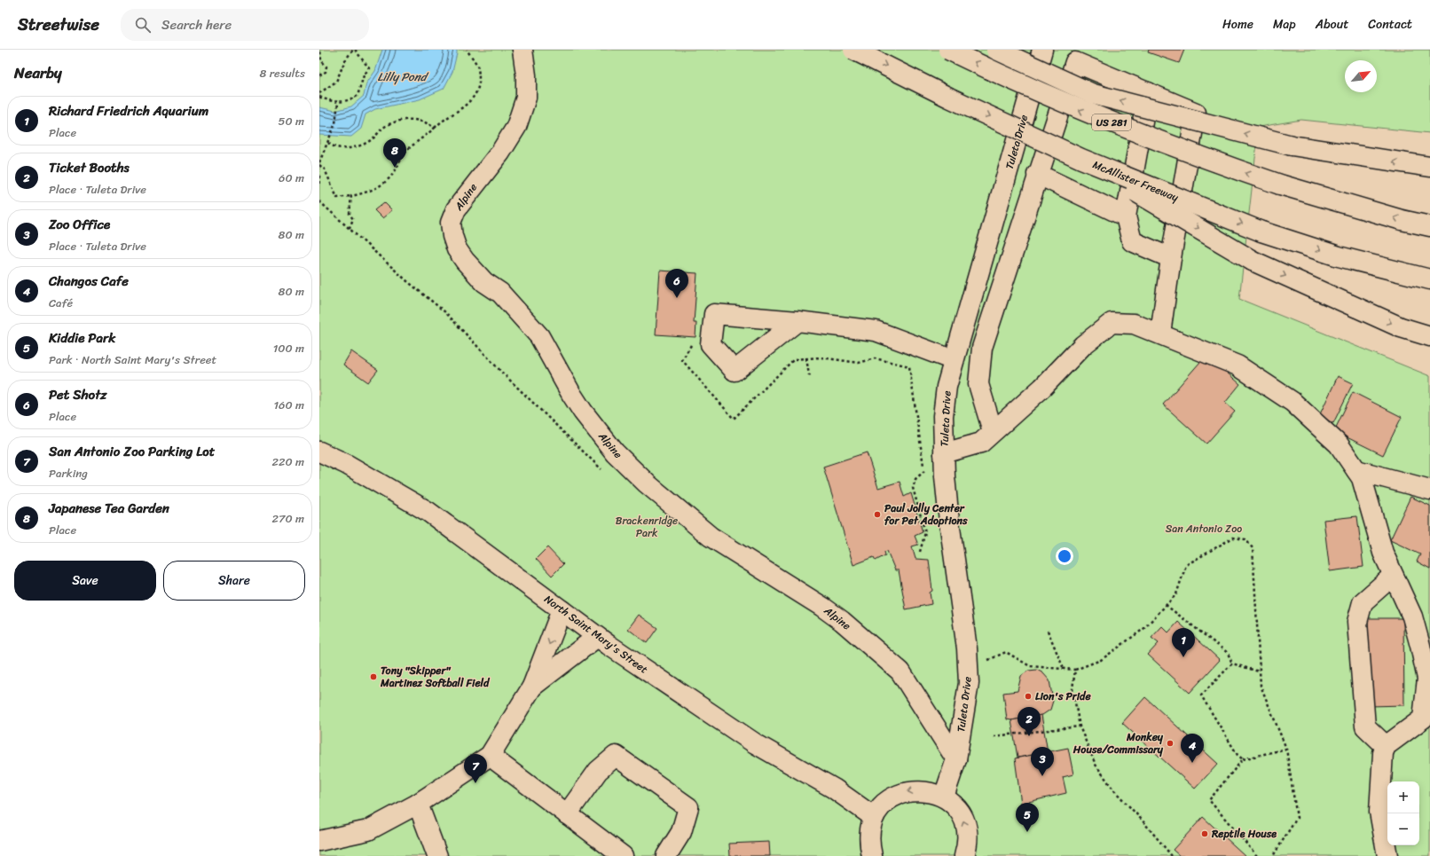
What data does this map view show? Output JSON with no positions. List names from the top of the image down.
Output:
{
  "streets": {
    "main road": [
      "US 281",
      "Tuleta Drive",
      "McAllister Freeway",
      "Alpine",
      "North Saint Mary's Street"
    ]
  },
  "crossings": [
    ["Tuleta Drive", "Alpine"]
  ],
  "water": ["Lilly Pond"],
  "parks": ["Brackenridge Park", "San Antonio Zoo"],
  "places": [
    "Paul Jolly Center for Pet Adoptions",
    "Tony \"Skipper\" Martinez Softball Field",
    "Lion's Pride",
    "Monkey House/Commissary",
    "Reptile House"
  ],
  "north": "top right",
  "page": {
    "header": "Streetwise",
    "search": "Search here",
    "nav": [
      "Home",
      "Map",
      "About",
      "Contact"
    ],
    "heading": ["Nearby", "8 results"],
    "list": [
      {
        "mark": "1",
        "name": "Richard Friedrich Aquarium",
        "note": "Place",
        "value": "50 m"
      },
      {
        "mark": "2",
        "name": "Ticket Booths",
        "note": "Place · Tuleta Drive",
        "value": "60 m"
      },
      {
        "mark": "3",
        "name": "Zoo Office",
        "note": "Place · Tuleta Drive",
        "value": "80 m"
      },
      {
        "mark": "4",
        "name": "Changos Cafe",
        "note": "Café",
        "value": "80 m"
      },
      {
        "mark": "5",
        "name": "Kiddie Park",
        "note": "Park · North Saint Mary's Street",
        "value": "100 m"
      },
      {
        "mark": "6",
        "name": "Pet Shotz",
        "note": "Place",
        "value": "160 m"
      },
      {
        "mark": "7",
        "name": "San Antonio Zoo Parking Lot",
        "note": "Parking",
        "value": "220 m"
      },
      {
        "mark": "8",
        "name": "Japanese Tea Garden",
        "note": "Place",
        "value": "270 m"
      }
    ],
    "pins": [
      "8",
      "6",
      "1",
      "2",
      "4",
      "3",
      "7",
      "5"
    ],
    "buttons": ["Save", "Share"],
    "map_buttons": ["+", "−"]
  }
}
